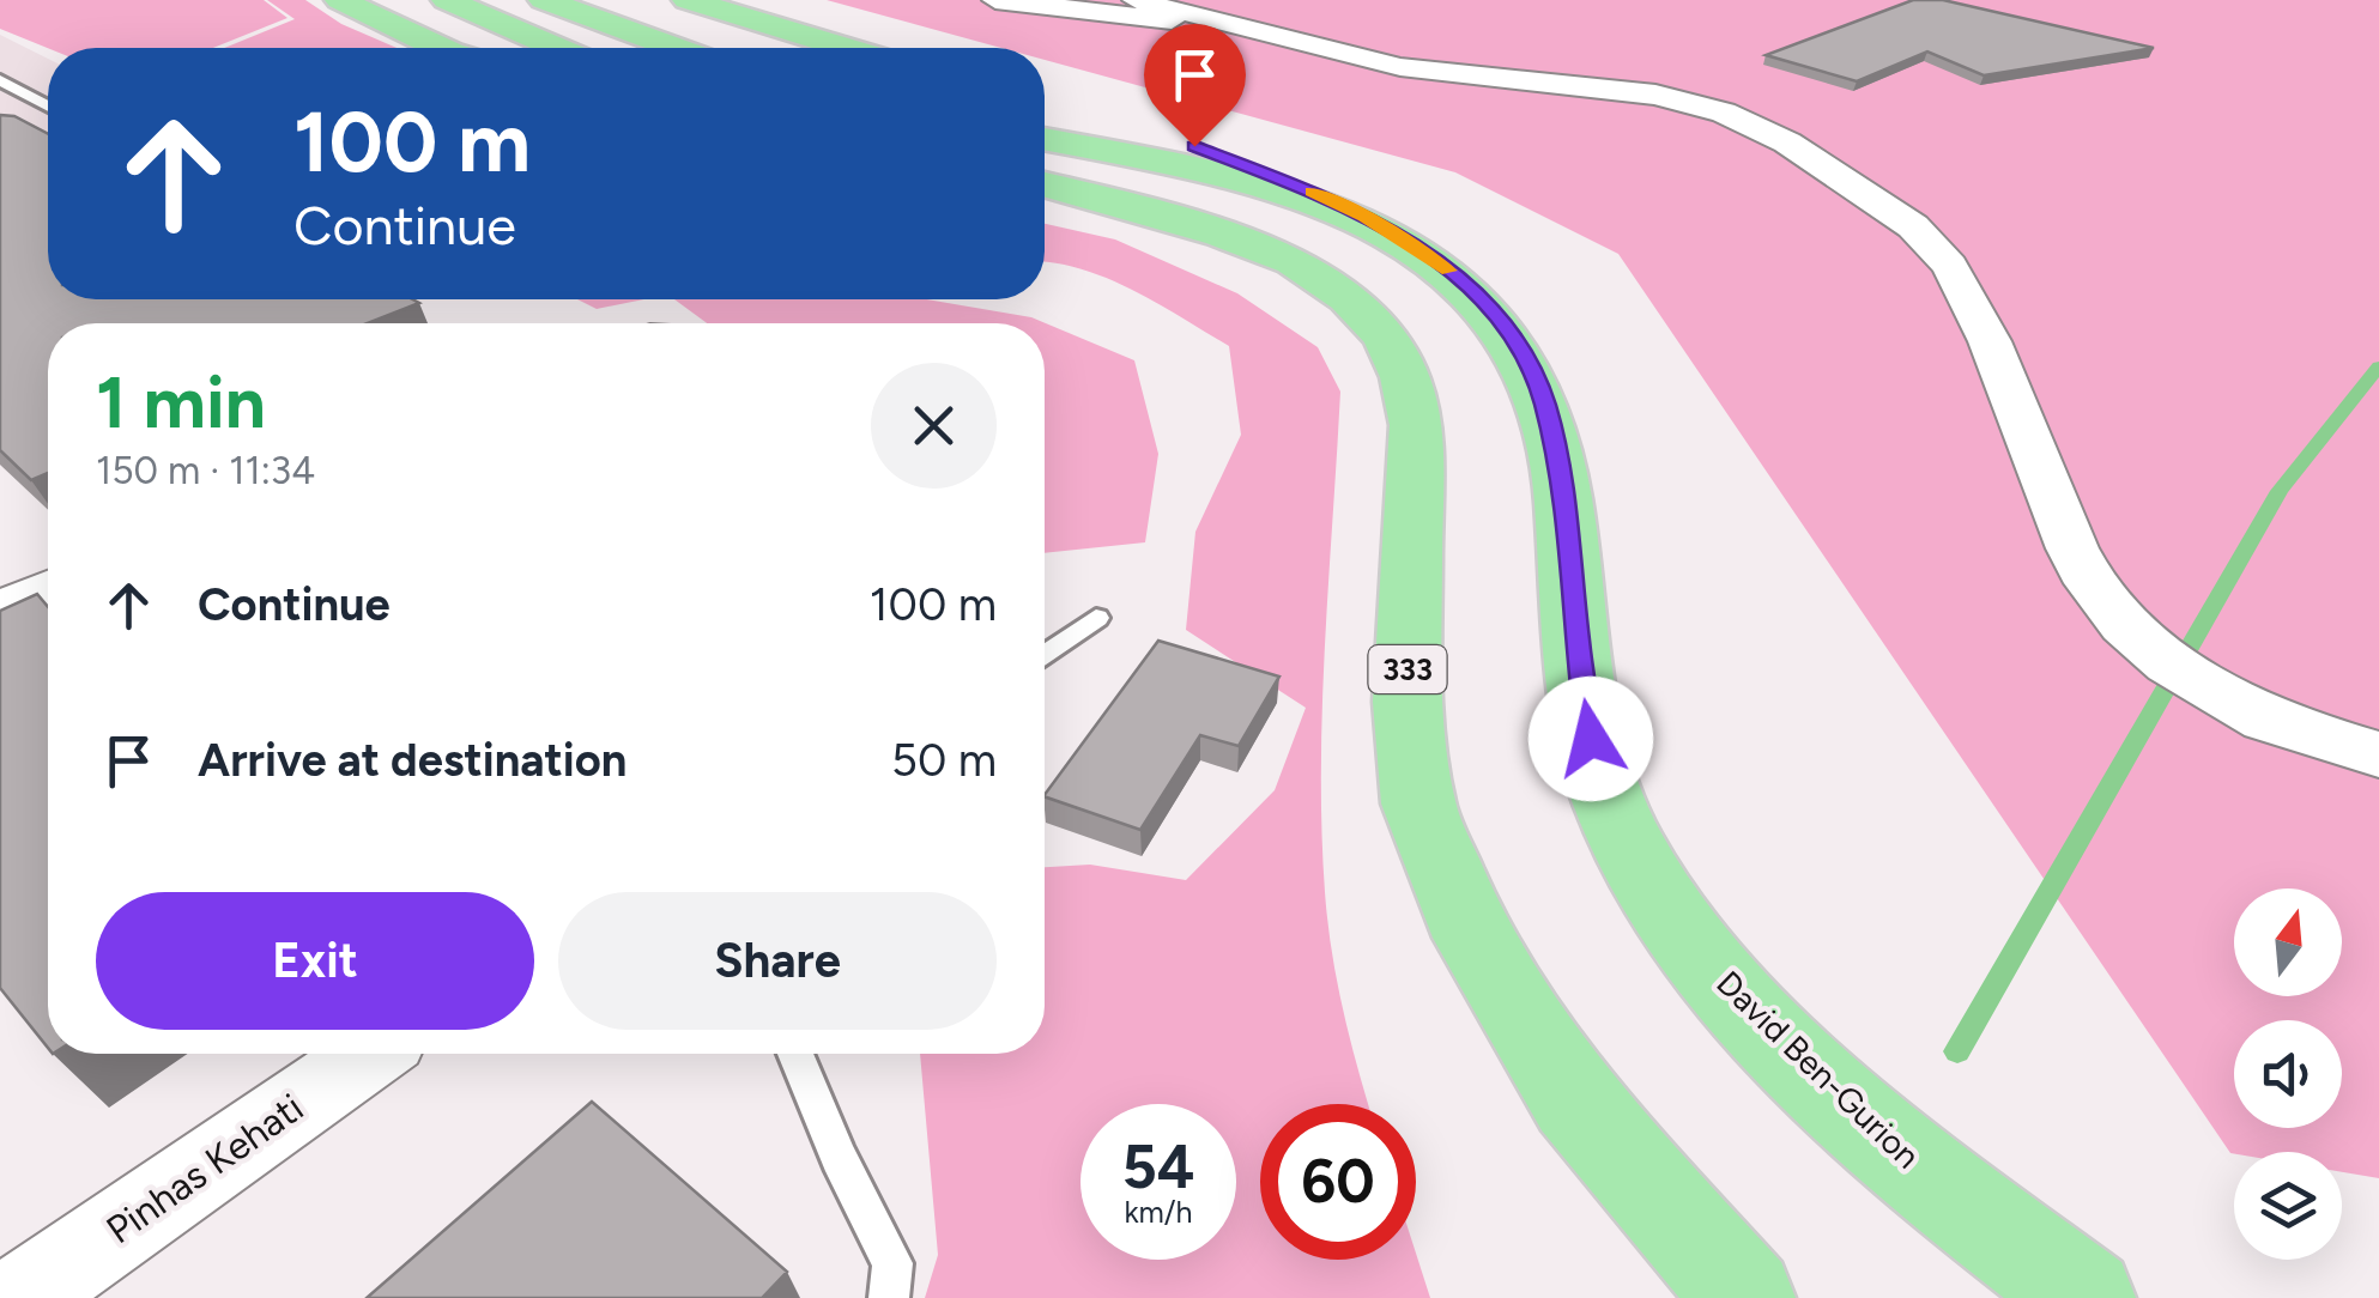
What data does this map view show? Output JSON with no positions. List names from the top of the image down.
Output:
{
  "streets": {
    "main road": ["333", "David Ben-Gurion"],
    "street": ["Pinhas Kehati"]
  },
  "north": "top",
  "page": {
    "turn": ["100 m", "Continue"],
    "heading": ["1 min", "150 m · 11:34"],
    "list": [
      {
        "name": "Continue",
        "value": "100 m"
      },
      {
        "name": "Arrive at destination",
        "value": "50 m"
      }
    ],
    "buttons": ["Exit", "Share"],
    "speed": "54 km/h",
    "limit": "60"
  }
}
